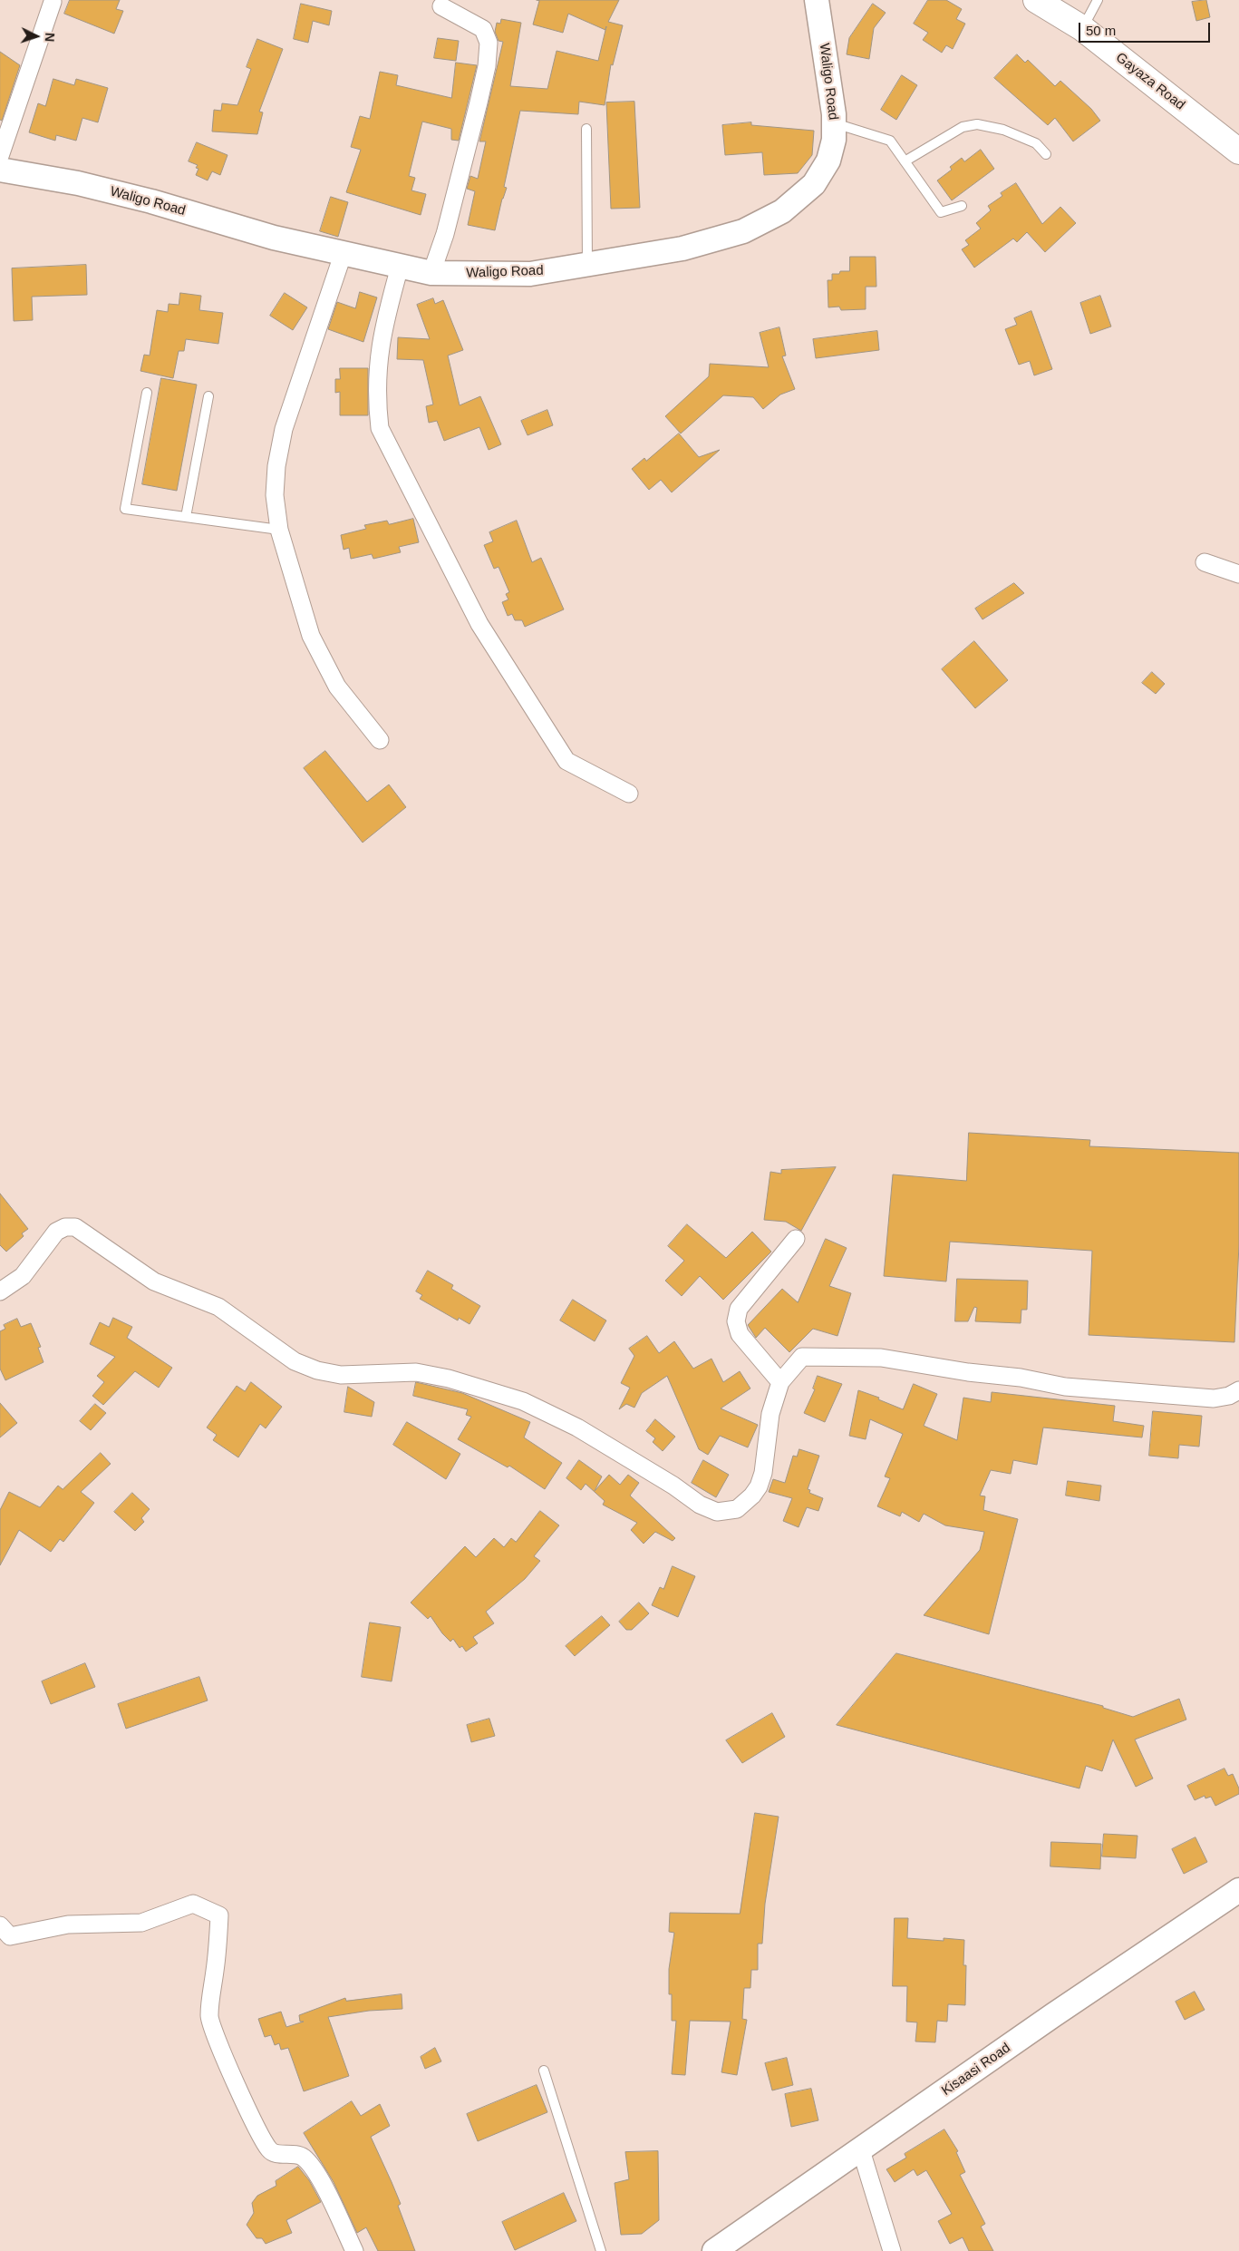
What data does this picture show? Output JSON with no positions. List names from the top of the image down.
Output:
{
  "streets": {
    "main road": ["Gayaza Road"],
    "street": ["Waligo Road", "Kisaasi Road"]
  },
  "scale_bar": "50 m",
  "north": "right"
}
